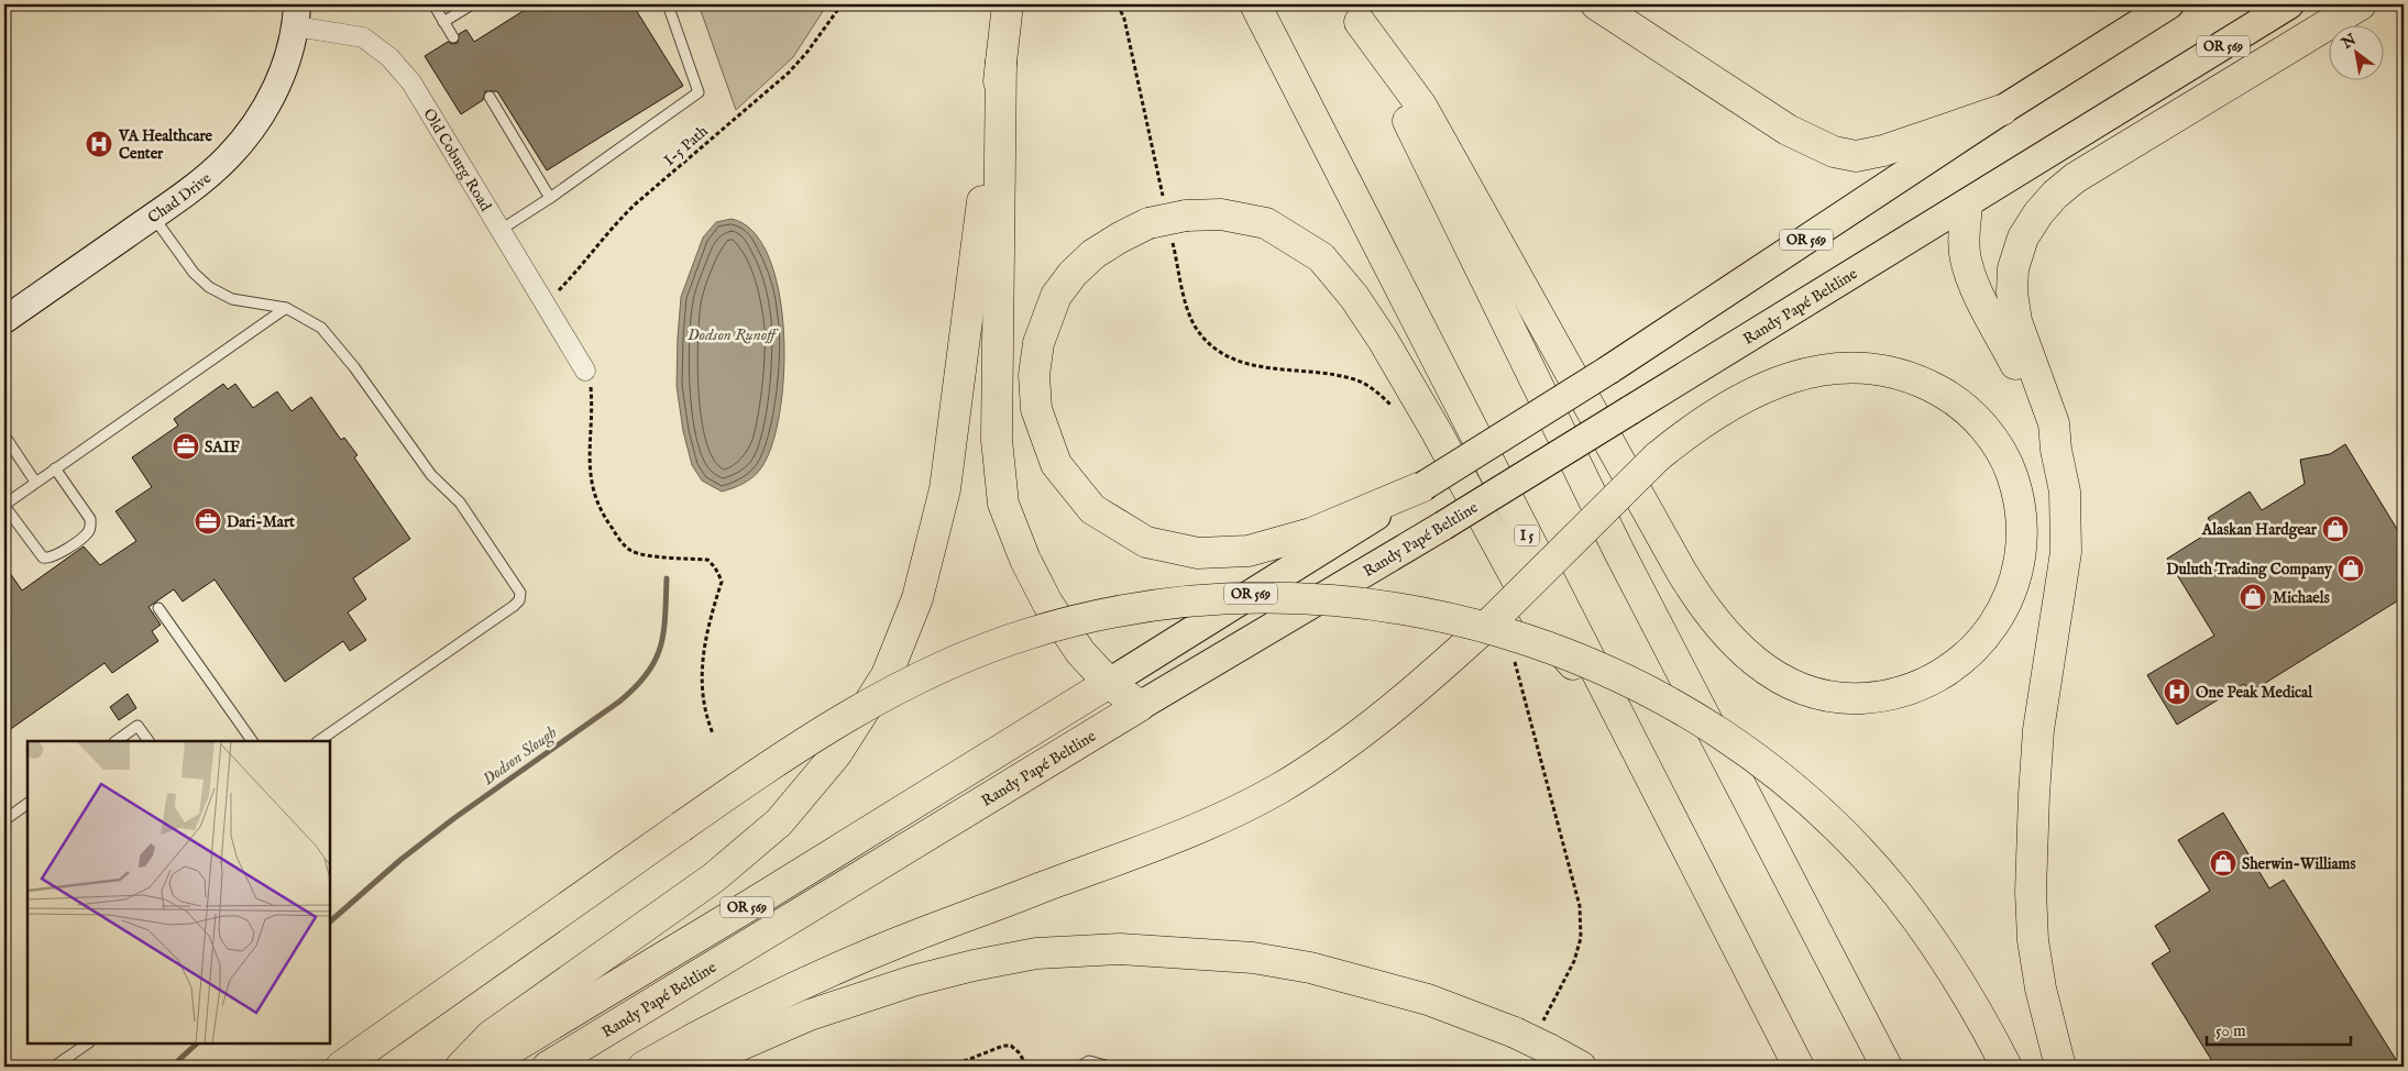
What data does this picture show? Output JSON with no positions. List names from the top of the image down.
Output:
{
  "streets": {
    "highway": ["OR 569", "Randy Papé Beltline", "I 5"],
    "street": ["Old Coburg Road", "Chad Drive"],
    "path": ["I-5 Path"]
  },
  "crossings": [
    ["I-5 Path", "Old Coburg Road"],
    ["Old Coburg Road", "Chad Drive"]
  ],
  "water": ["Dodson Runoff", "Dodson Slough"],
  "places": {
    "hospital": ["VA Healthcare Center", "One Peak Medical"],
    "office": ["SAIF", "Dari-Mart"],
    "shop": [
      "Alaskan Hardgear",
      "Duluth Trading Company",
      "Michaels",
      "Sherwin-Williams"
    ]
  },
  "scale_bar": "50 m",
  "north": "top left"
}
